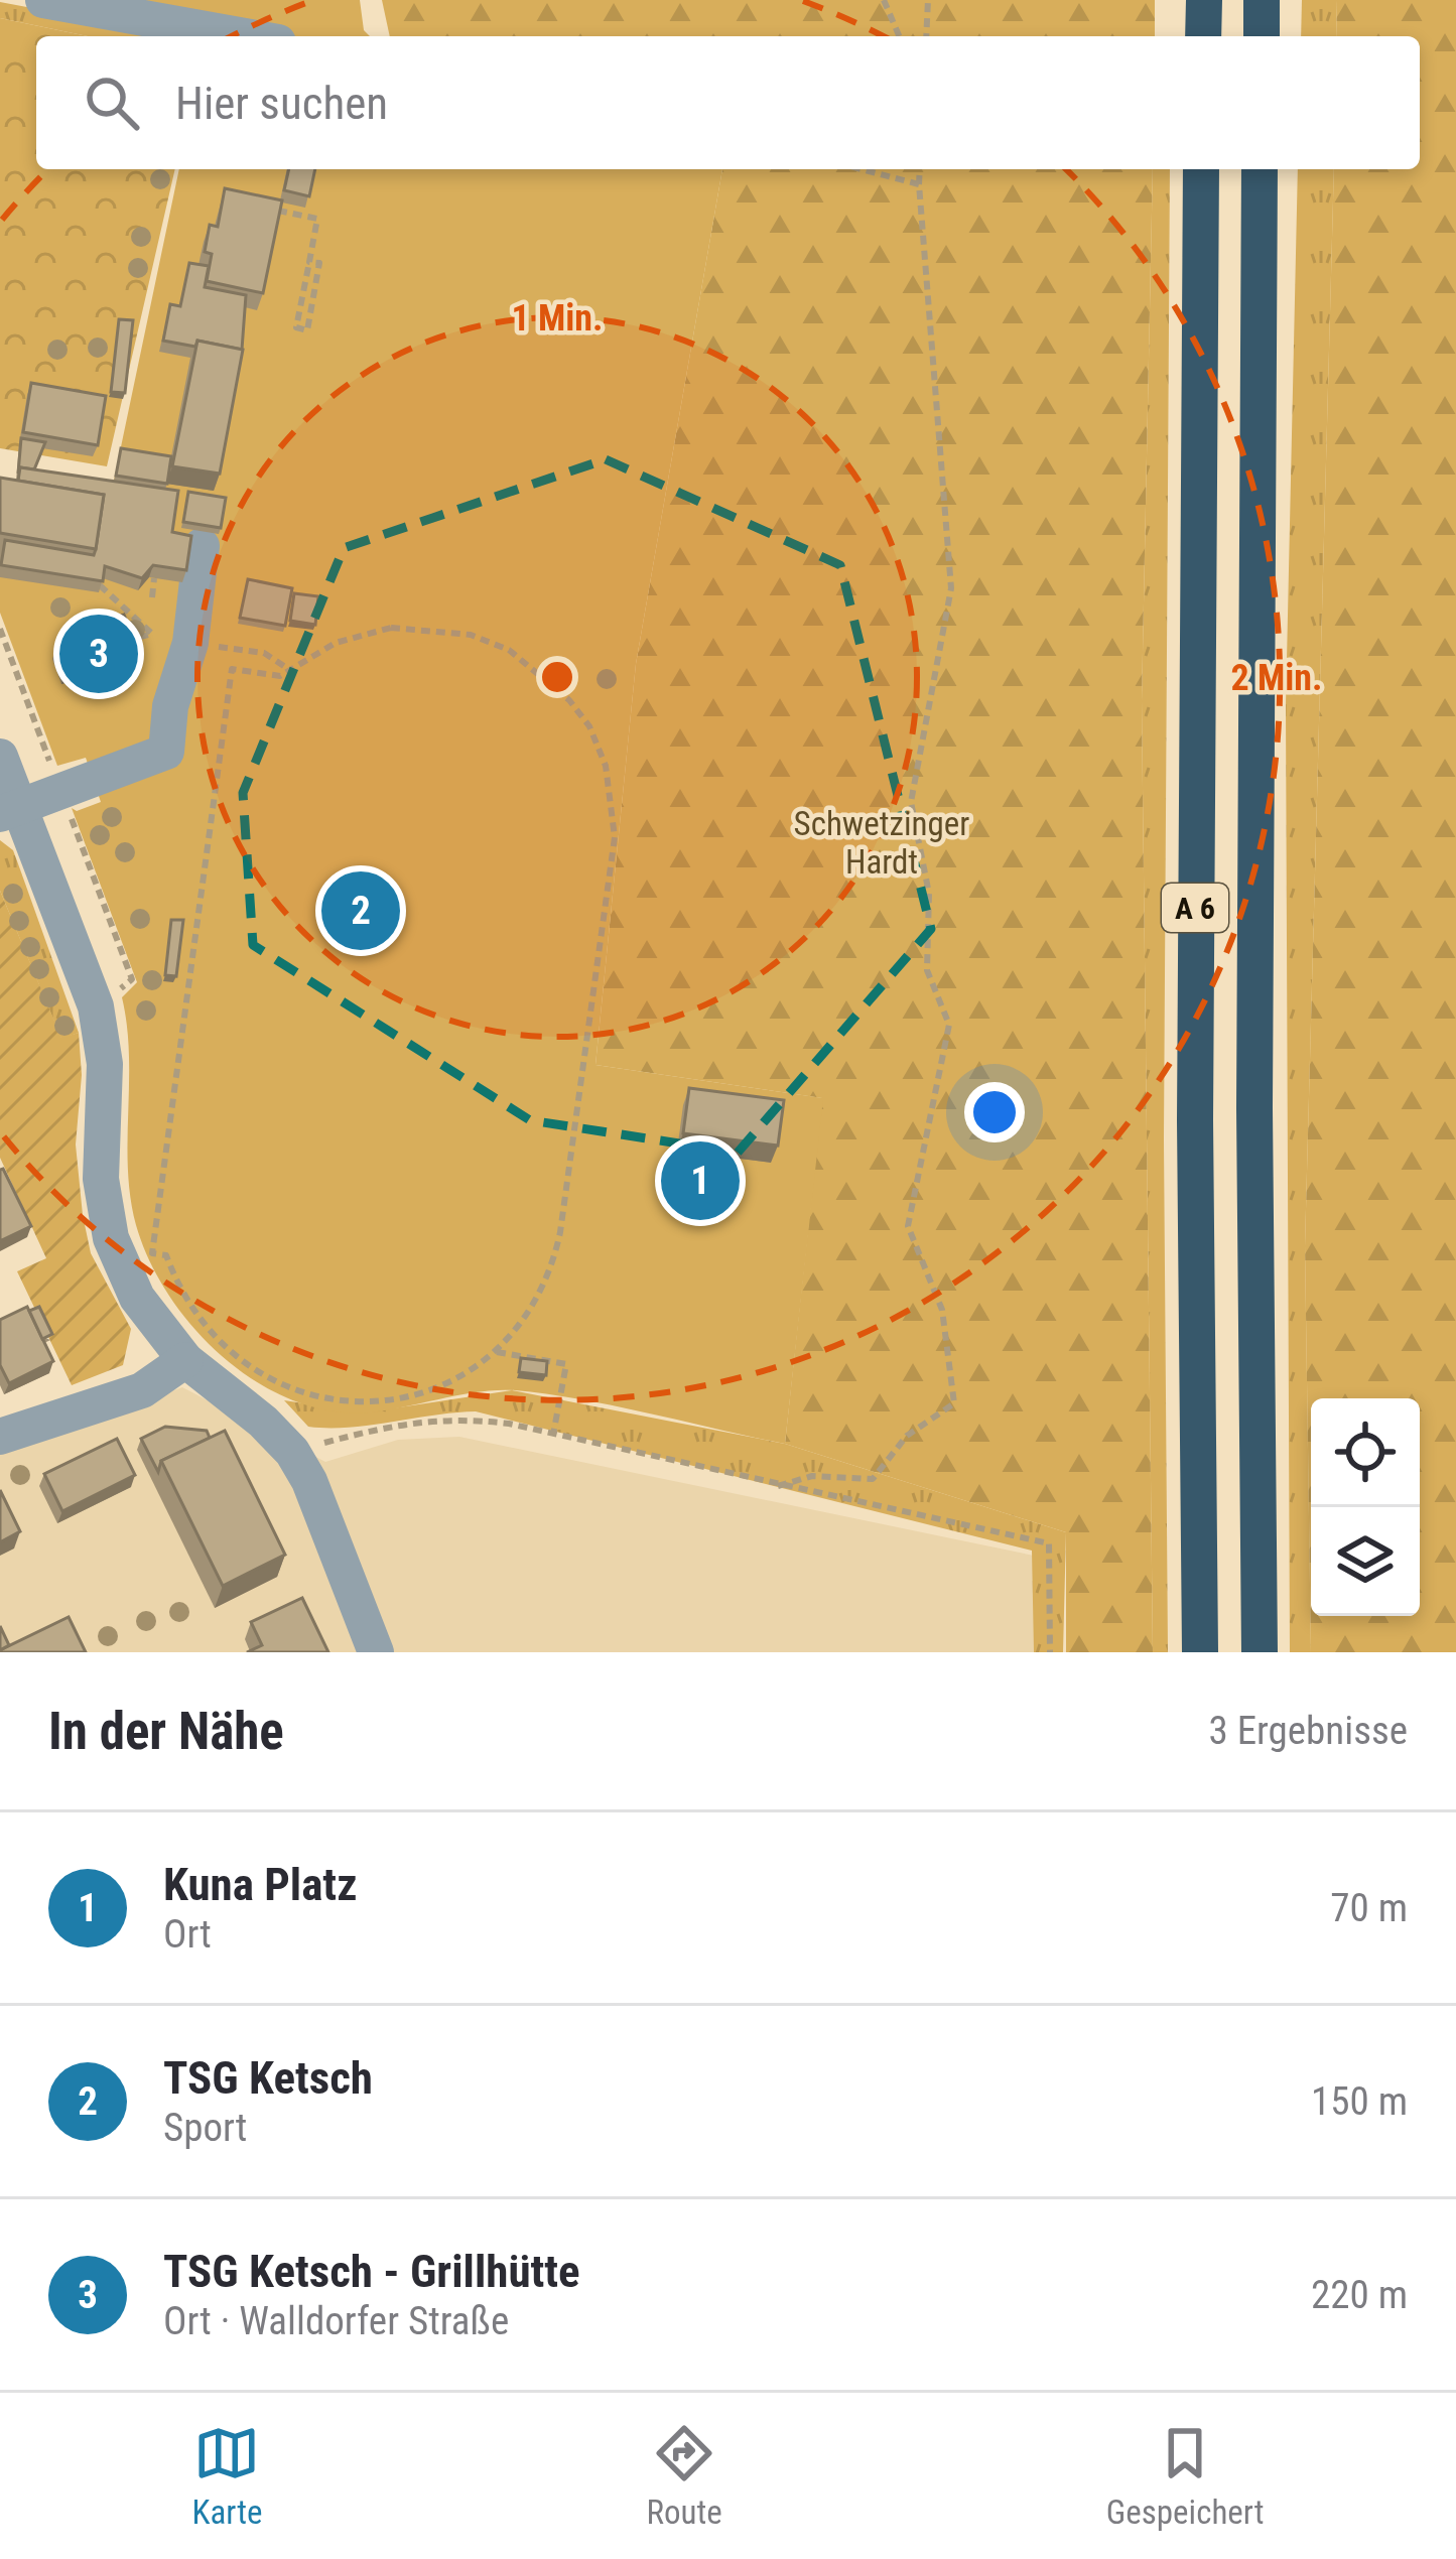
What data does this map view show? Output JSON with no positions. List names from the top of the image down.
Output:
{
  "streets": {
    "highway": ["A 6"]
  },
  "parks": ["Schwetzinger Hardt"],
  "page": {
    "search": "Hier suchen",
    "pins": ["3", "2", "1"],
    "heading": ["In der Nähe", "3 Ergebnisse"],
    "list": [
      {
        "mark": "1",
        "name": "Kuna Platz",
        "note": "Ort",
        "value": "70 m"
      },
      {
        "mark": "2",
        "name": "TSG Ketsch",
        "note": "Sport",
        "value": "150 m"
      },
      {
        "mark": "3",
        "name": "TSG Ketsch - Grillhütte",
        "note": "Ort · Walldorfer Straße",
        "value": "220 m"
      }
    ],
    "nav": ["Karte", "Route", "Gespeichert"]
  },
  "rings": ["1 Min.", "2 Min."]
}
